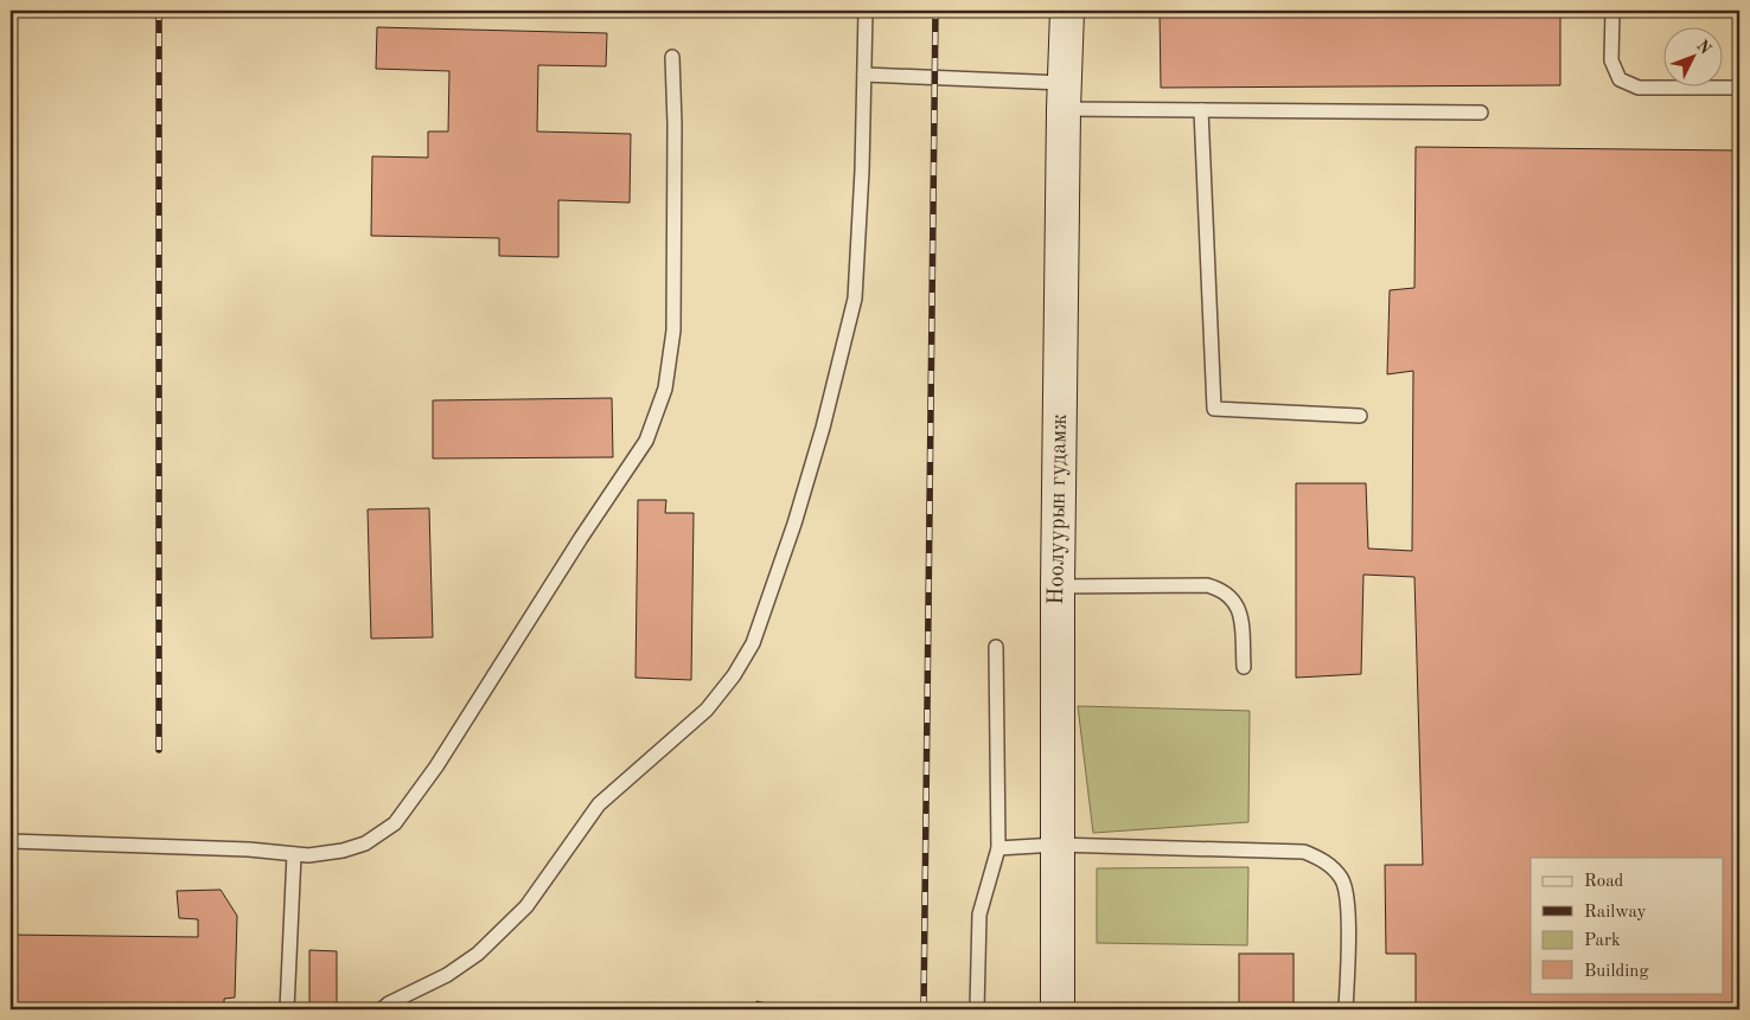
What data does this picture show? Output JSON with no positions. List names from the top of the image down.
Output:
{
  "streets": {
    "street": ["Ноолуурын гудамж"]
  },
  "legend": [
    "Road",
    "Railway",
    "Park",
    "Building"
  ],
  "north": "top right"
}
